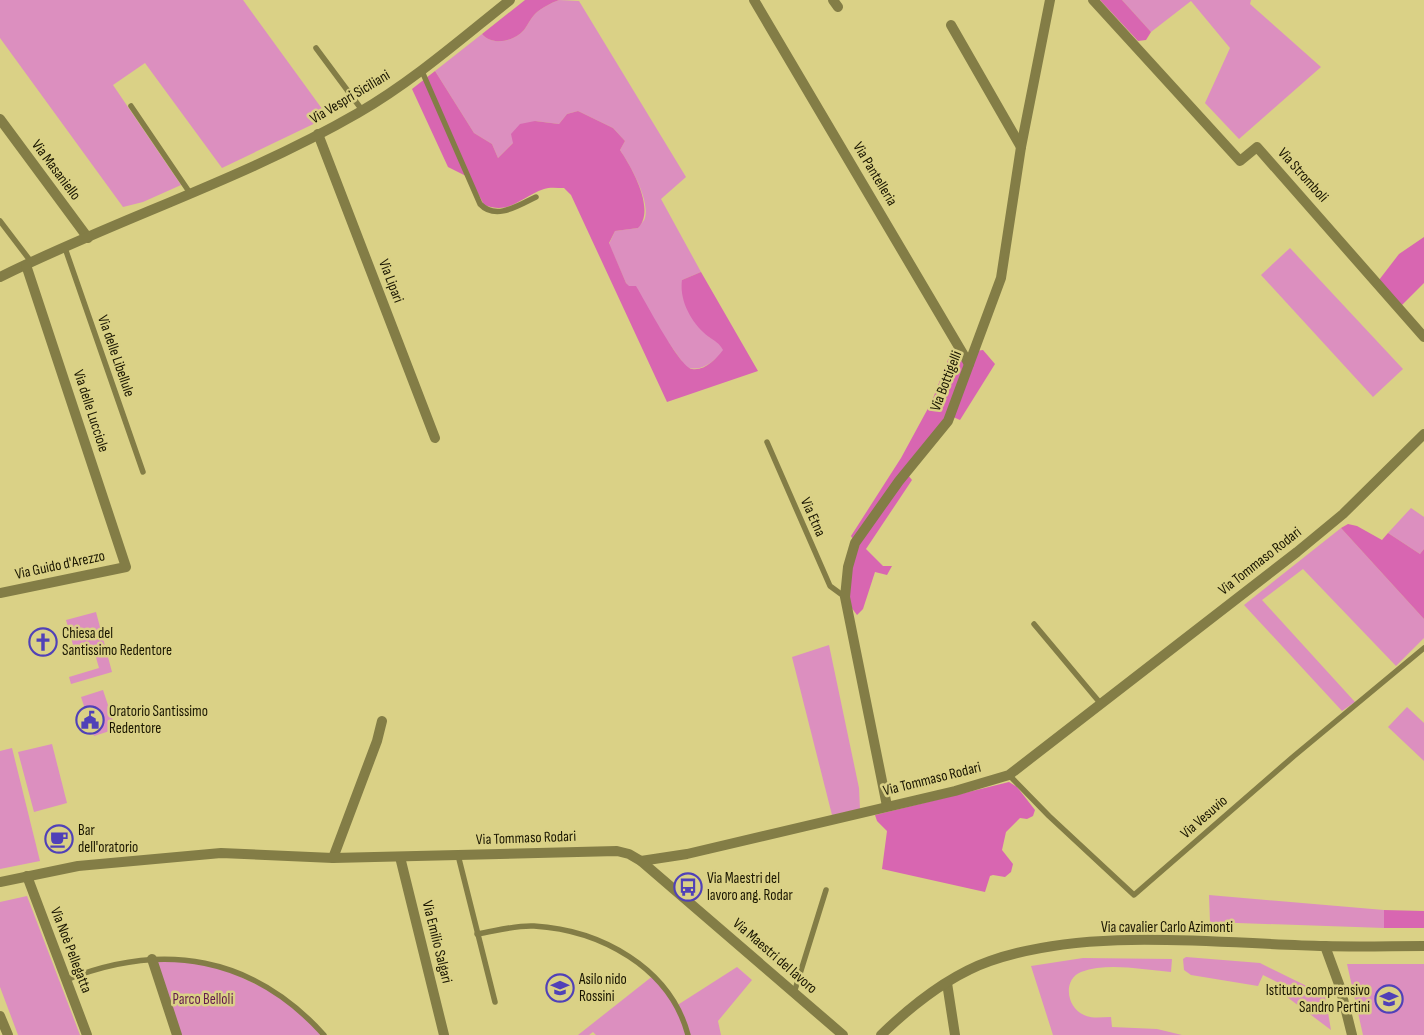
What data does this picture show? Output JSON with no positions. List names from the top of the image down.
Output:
{
  "streets": {
    "street": [
      "Via Vespri Siciliani",
      "Via Masaniello",
      "Via Pantelleria",
      "Via Stromboli",
      "Via Lipari",
      "Via Bottigelli",
      "Via delle Lucciole",
      "Via Tommaso Rodari",
      "Via Guido d'Arezzo",
      "Via cavalier Carlo Azimonti",
      "Via Emilio Salgari",
      "Via Noè Pellegatta",
      "Via Maestri del lavoro"
    ],
    "lane": ["Via delle Libellule", "Via Etna", "Via Vesuvio"]
  },
  "crossings": [
    ["Via Vespri Siciliani", "Via Masaniello"],
    ["Via Vespri Siciliani", "Via Lipari"],
    ["Via Vespri Siciliani", "Via delle Libellule"],
    ["Via Vespri Siciliani", "Via delle Lucciole"],
    ["Via Pantelleria", "Via Bottigelli"],
    ["Via Bottigelli", "Via Etna"],
    ["Via Bottigelli", "Via Tommaso Rodari"],
    ["Via delle Lucciole", "Via Guido d'Arezzo"],
    ["Via Tommaso Rodari", "Via Vesuvio"],
    ["Via Tommaso Rodari", "Via Emilio Salgari"],
    ["Via Tommaso Rodari", "Via Noè Pellegatta"],
    ["Via Tommaso Rodari", "Via Maestri del lavoro"]
  ],
  "parks": ["Parco Belloli"],
  "places": {
    "church": ["Chiesa del Santissimo Redentore"],
    "public building": ["Oratorio Santissimo Redentore"],
    "cafe": ["Bar dell'oratorio"],
    "bus stop": ["Via Maestri del lavoro ang. Rodar"],
    "school or university": ["Asilo nido Rossini", "Istituto comprensivo Sandro Pertini"]
  }
}
